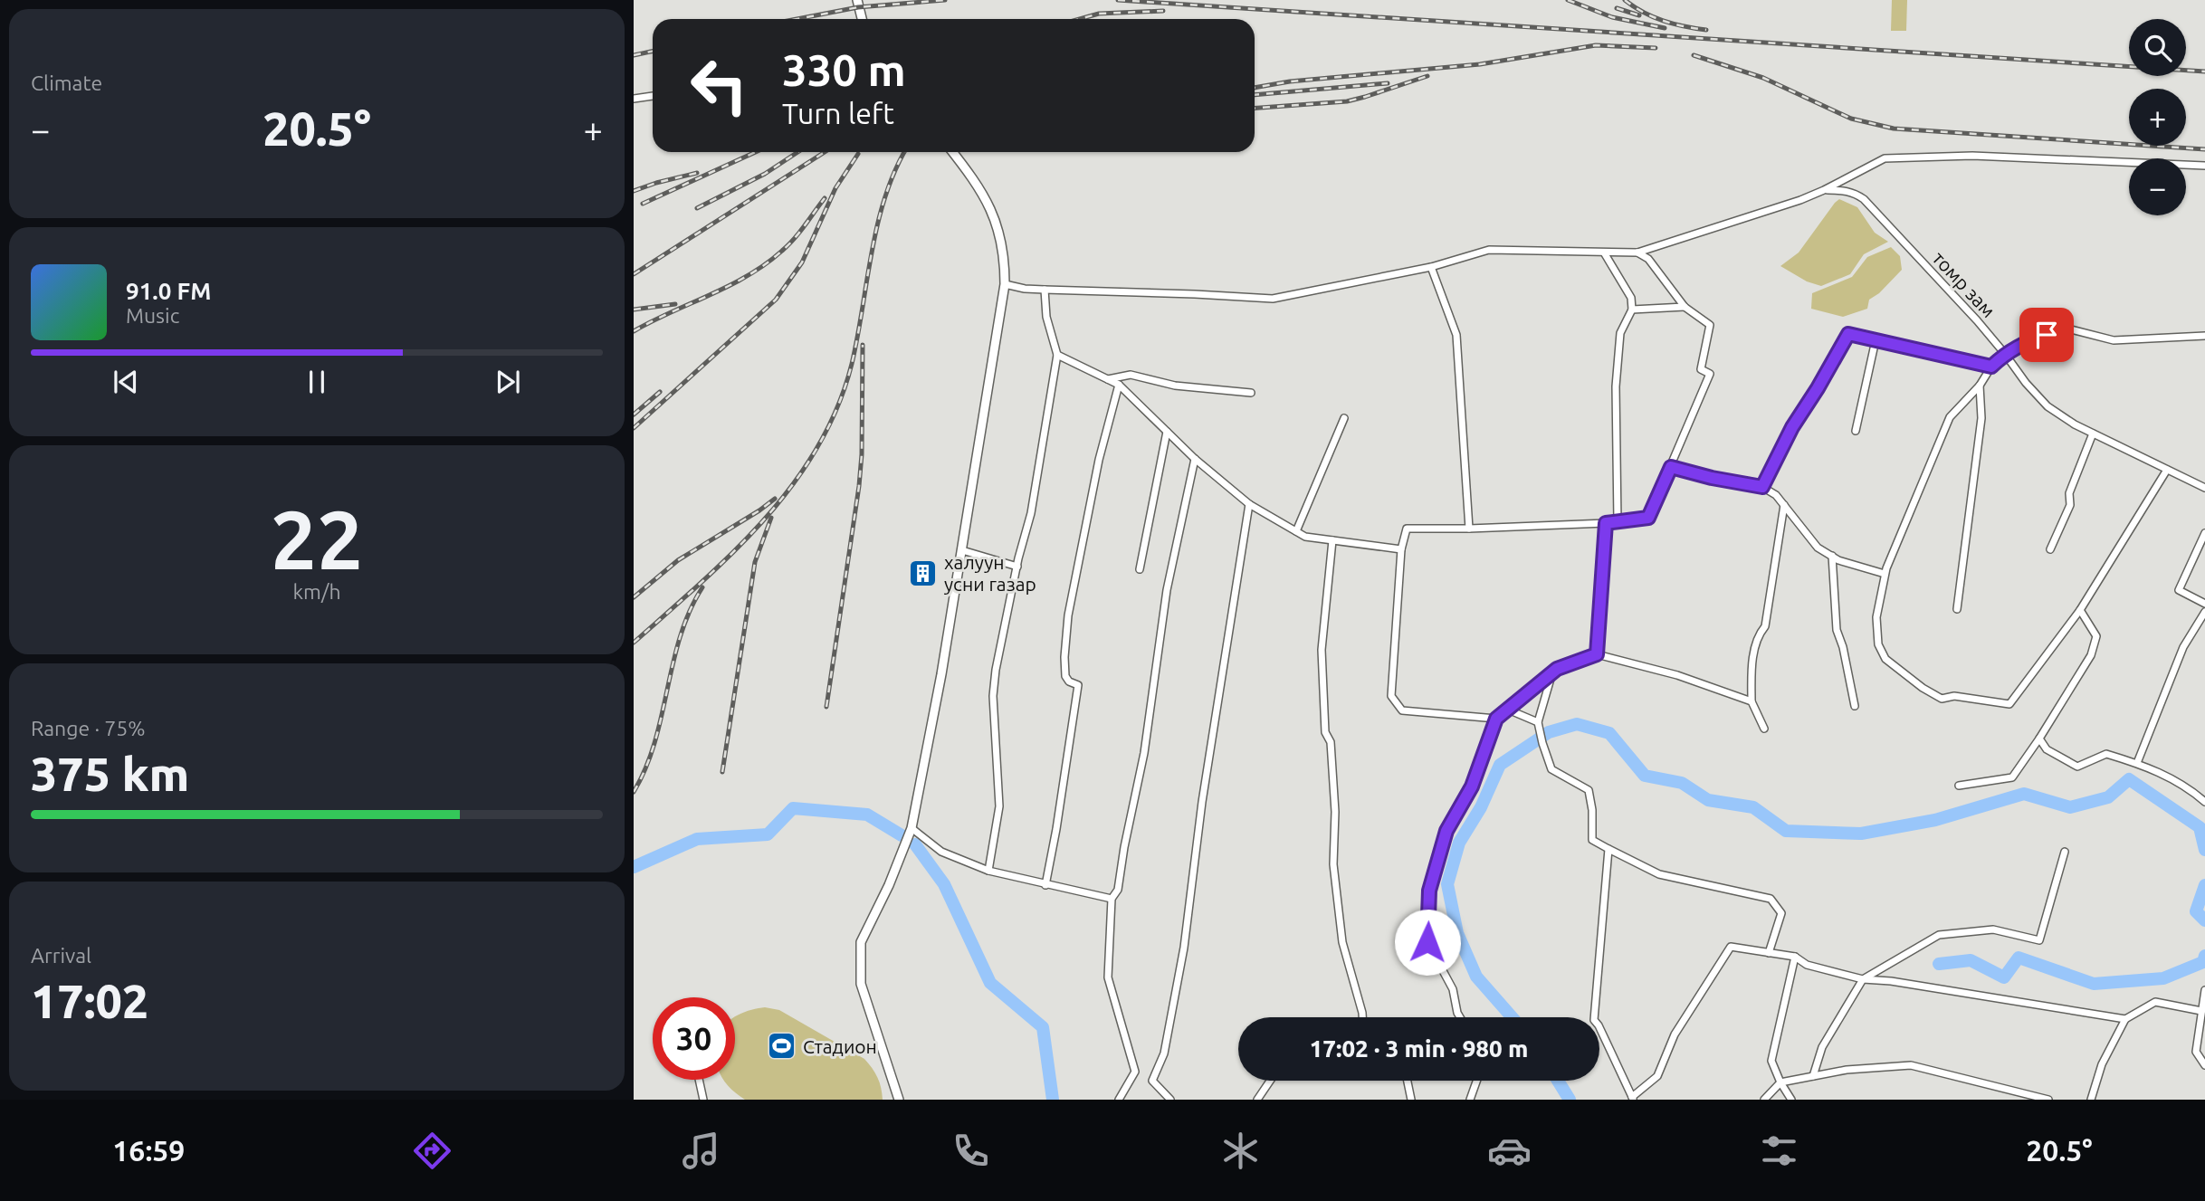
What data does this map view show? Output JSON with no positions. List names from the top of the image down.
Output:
{
  "streets": {
    "street": ["томр зам"]
  },
  "places": {
    "building": ["халуун усни газар"],
    "sports": ["Стадион"]
  },
  "page": {
    "tile": [
      "Climate",
      ["22", "km/h"],
      ["Range · 75%", "375 km"],
      ["Arrival", "17:02"]
    ],
    "map_buttons": ["+", "−"],
    "turn": ["330 m", "Turn left"],
    "heat": ["−", "20.5°", "+"],
    "song": ["91.0 FM", "Music"],
    "limit": "30",
    "trip": "17:02 · 3 min · 980 m",
    "tabs": ["16:59", "20.5°"]
  }
}
